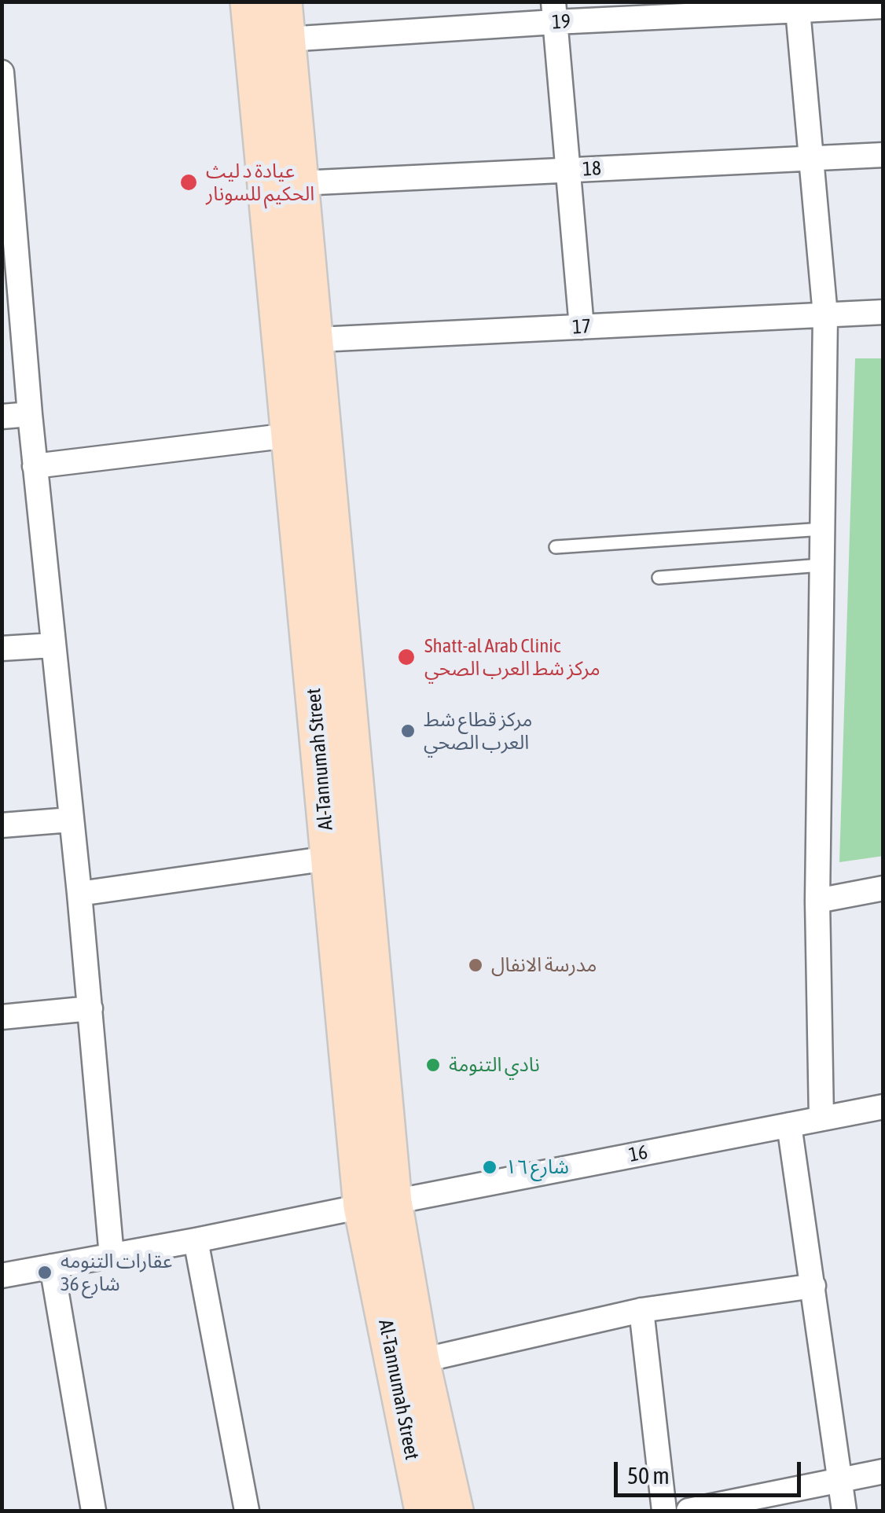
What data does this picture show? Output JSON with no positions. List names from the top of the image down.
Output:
{
  "streets": {
    "main road": ["Al-Tannumah Street"],
    "street": [
      "19",
      "18",
      "17",
      "16"
    ]
  },
  "crossings": [
    ["19", "Al-Tannumah Street"],
    ["18", "Al-Tannumah Street"],
    ["17", "Al-Tannumah Street"],
    ["Al-Tannumah Street", "16"]
  ],
  "places": [
    "عيادة د ليث الحكيم للسونار",
    "Shatt-al Arab Clinic مركز شط العرب الصحي",
    "مركز قطاع شط العرب الصحي",
    "مدرسة الانفال",
    "نادي التنومة",
    "شارع ١٦",
    "عقارات التنومه شارع 36"
  ],
  "scale_bar": "50 m"
}
